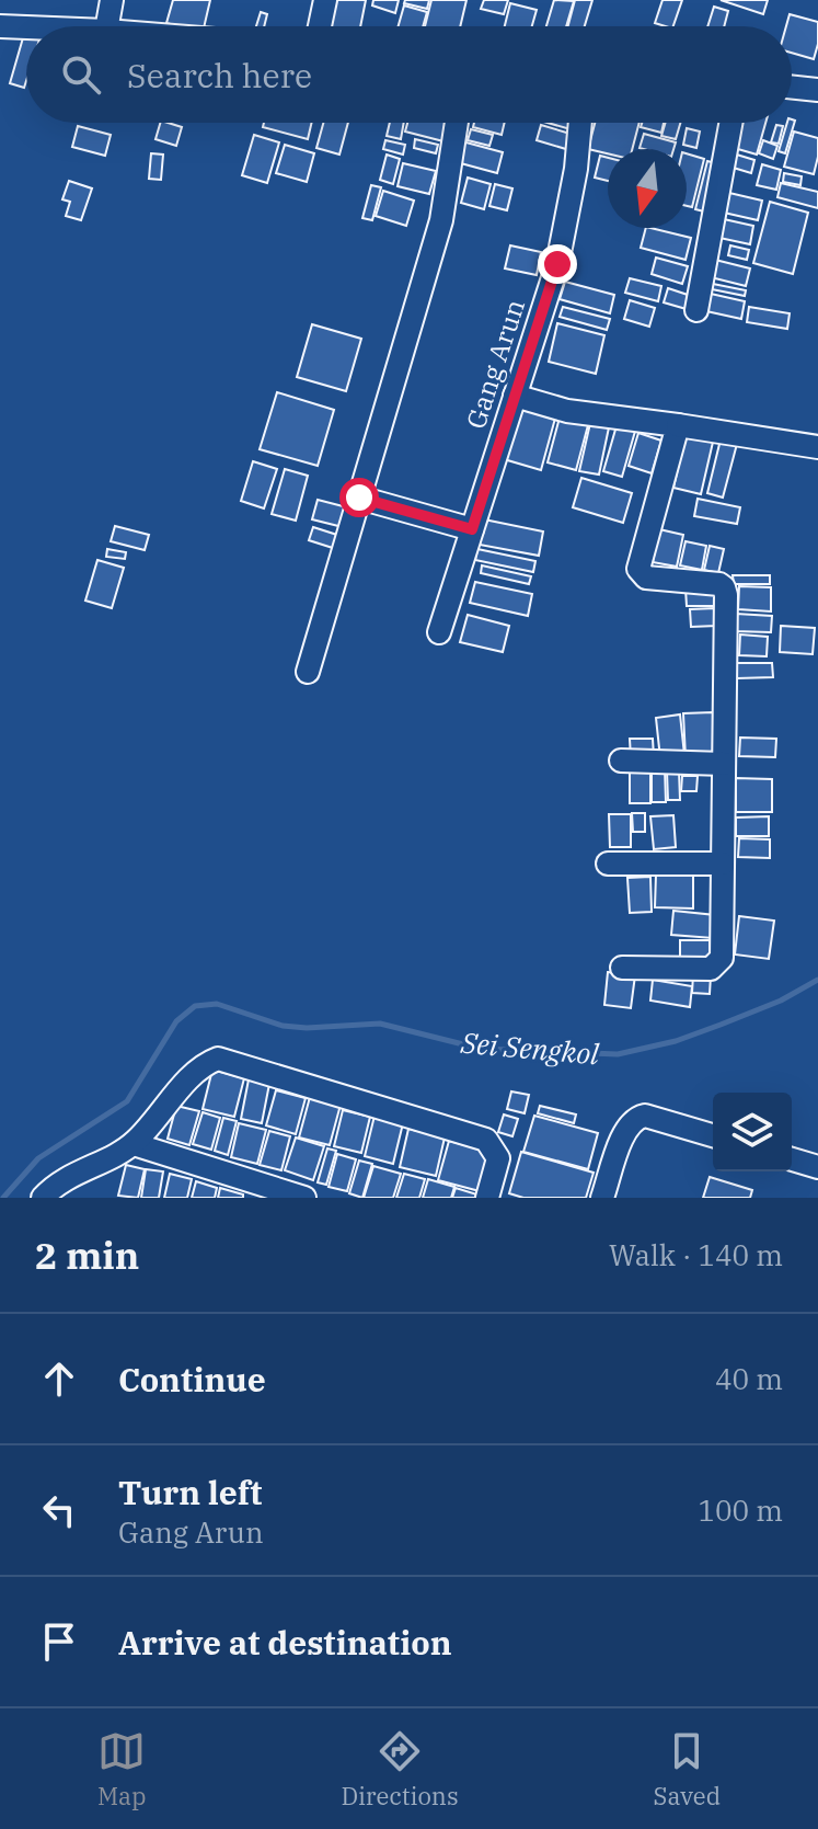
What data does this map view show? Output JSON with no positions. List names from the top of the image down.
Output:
{
  "streets": {
    "street": ["Gang Arun"]
  },
  "water": ["Sei Sengkol"],
  "north": "bottom",
  "page": {
    "search": "Search here",
    "heading": ["2 min", "Walk · 140 m"],
    "list": [
      ["Continue", "40 m"],
      ["Turn left", "Gang Arun", "100 m"],
      "Arrive at destination"
    ],
    "nav": ["Map", "Directions", "Saved"]
  }
}
